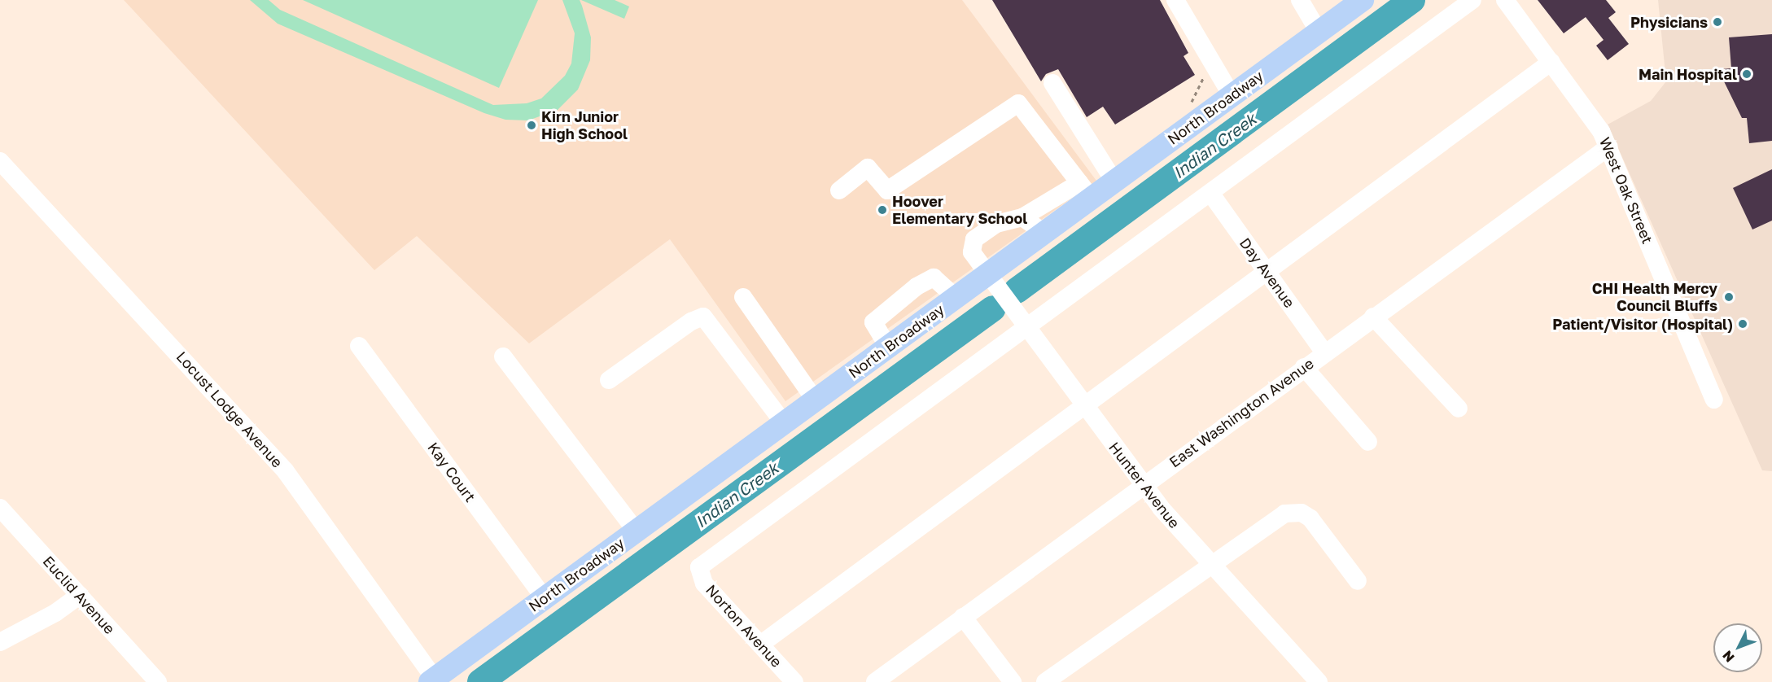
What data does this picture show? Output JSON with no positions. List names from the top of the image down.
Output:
{
  "streets": {
    "main road": ["North Broadway"],
    "street": [
      "West Oak Street",
      "Day Avenue",
      "Locust Lodge Avenue",
      "East Washington Avenue",
      "Kay Court",
      "Hunter Avenue",
      "Euclid Avenue",
      "Norton Avenue"
    ]
  },
  "crossings": [
    ["North Broadway", "Locust Lodge Avenue"],
    ["North Broadway", "Kay Court"],
    ["North Broadway", "Hunter Avenue"],
    ["West Oak Street", "East Washington Avenue"],
    ["Day Avenue", "East Washington Avenue"],
    ["East Washington Avenue", "Hunter Avenue"],
    ["Hunter Avenue", "Norton Avenue"]
  ],
  "water": ["Indian Creek"],
  "places": [
    "Physicians",
    "Main Hospital",
    "Kirn Junior High School",
    "Hoover Elementary School",
    "CHI Health Mercy Council Bluffs",
    "Patient/Visitor (Hospital)"
  ],
  "north": "bottom left"
}
